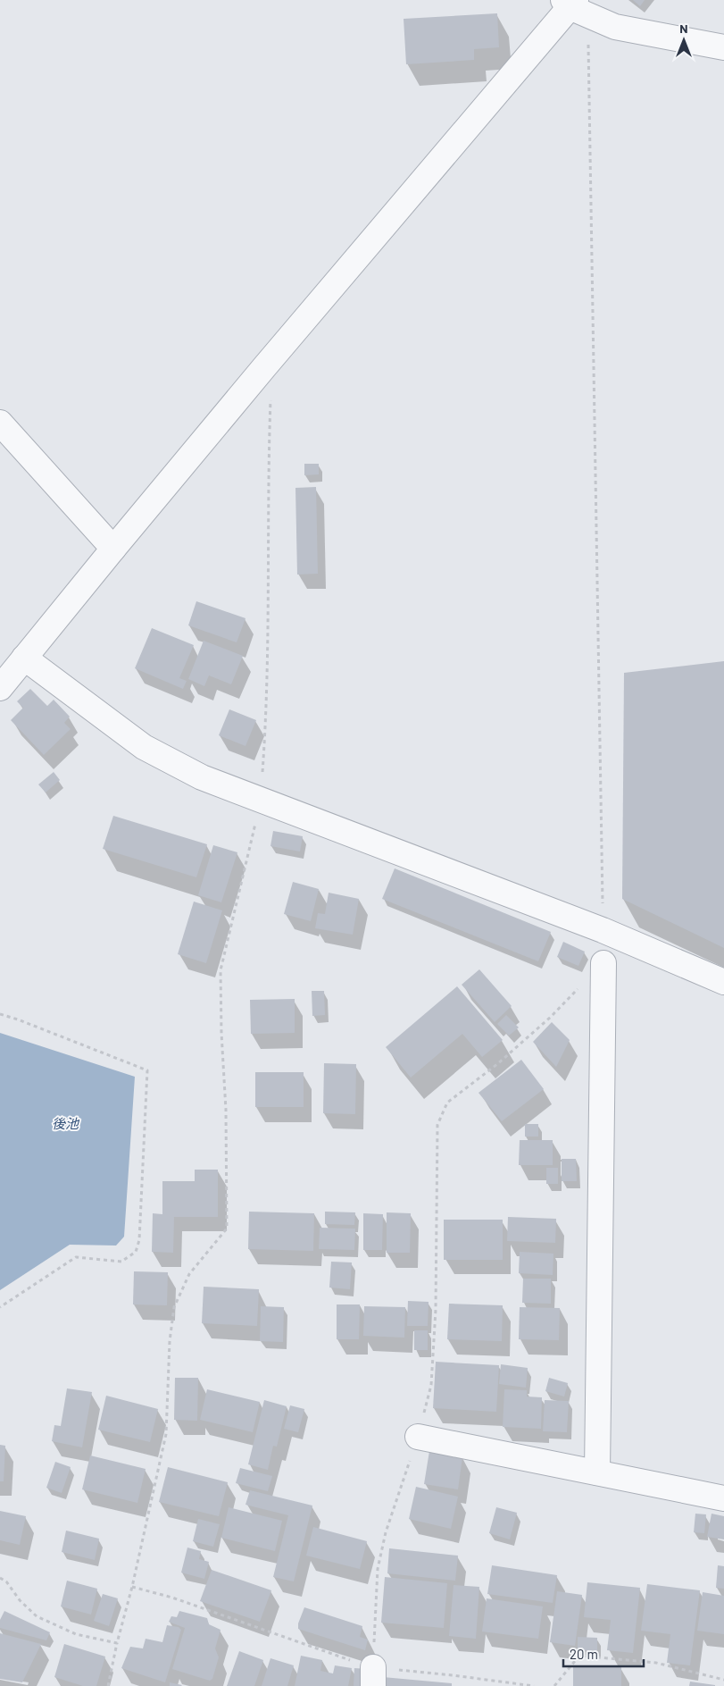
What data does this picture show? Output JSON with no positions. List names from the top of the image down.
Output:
{
  "water": ["後池"],
  "scale_bar": "20 m",
  "north": "top"
}
